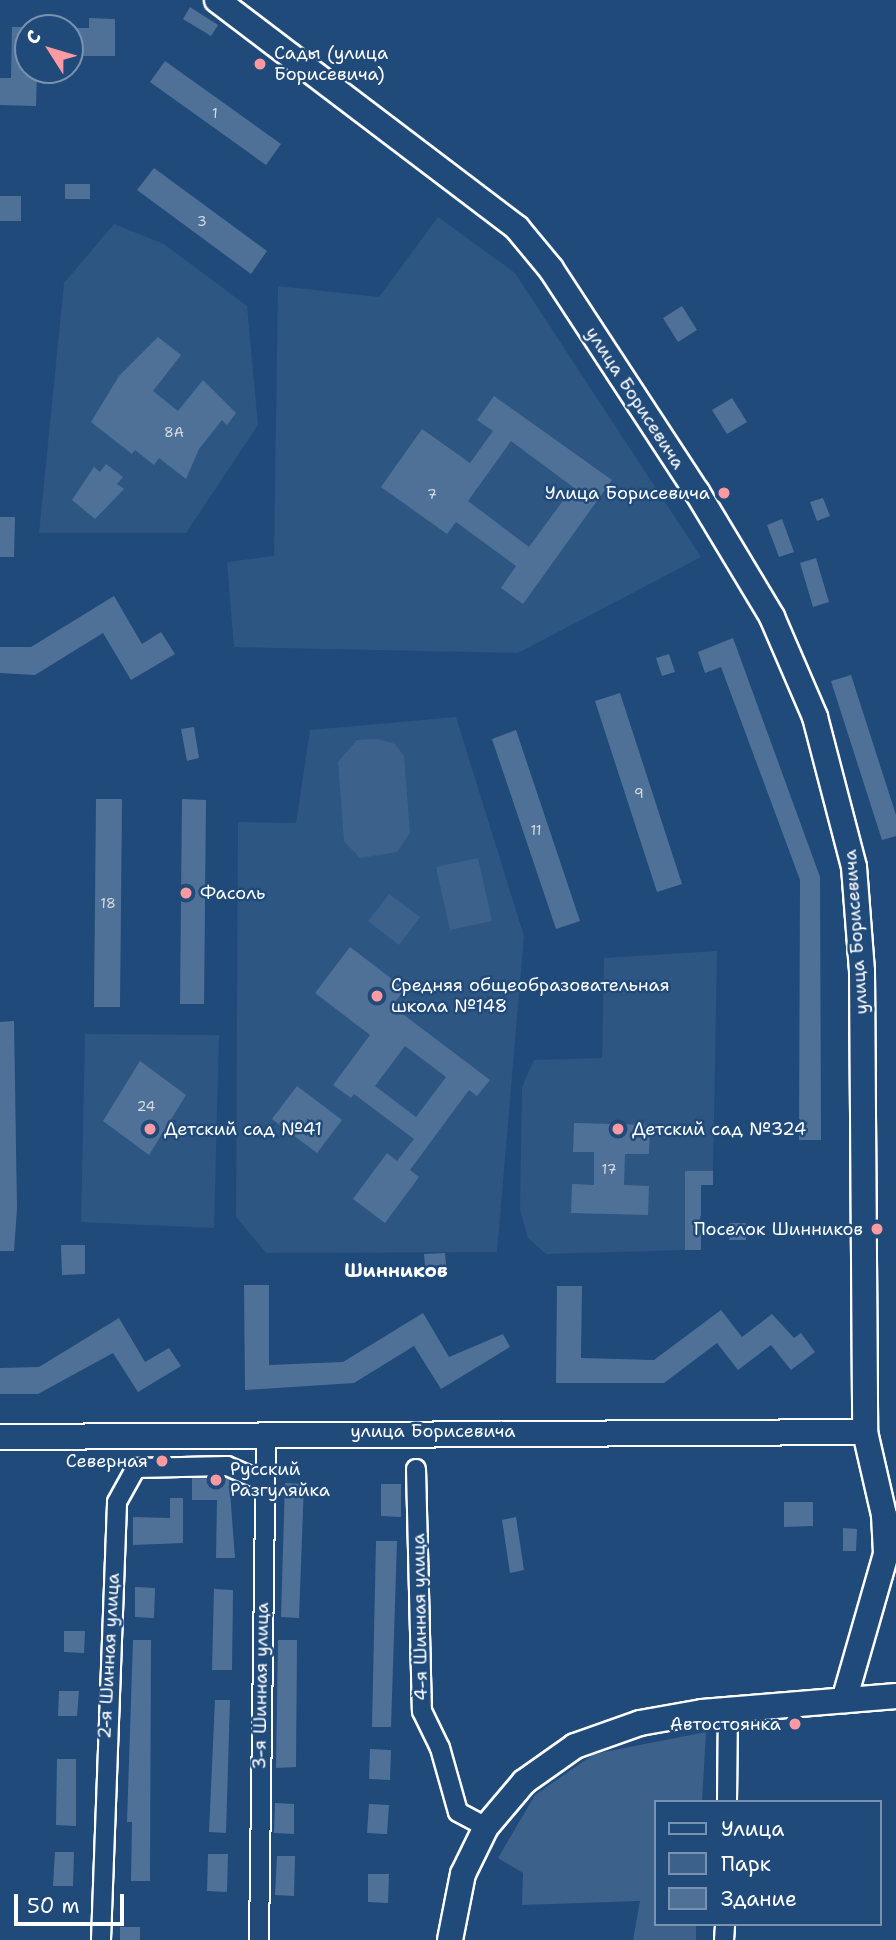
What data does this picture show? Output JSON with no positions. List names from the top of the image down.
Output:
{
  "streets": {
    "street": [
      "улица Борисевича",
      "4-я Шинная улица",
      "2-я Шинная улица",
      "3-я Шинная улица"
    ]
  },
  "crossings": [
    ["улица Борисевича", "3-я Шинная улица"],
    ["2-я Шинная улица", "3-я Шинная улица"]
  ],
  "districts": ["Шинников"],
  "places": [
    "Сады (улица Борисевича)",
    "Улица Борисевича",
    "Фасоль",
    "Средняя общеобразовательная школа №148",
    "Детский сад №41",
    "Детский сад №324",
    "Поселок Шинников",
    "Северная",
    "Русский Разгуляйка",
    "Автостоянка"
  ],
  "house_numbers": [
    "1",
    "3",
    "8А",
    "7",
    "9",
    "11",
    "18",
    "24",
    "17"
  ],
  "legend": ["Улица", "Парк", "Здание"],
  "scale_bar": "50 m",
  "north": "top left"
}
